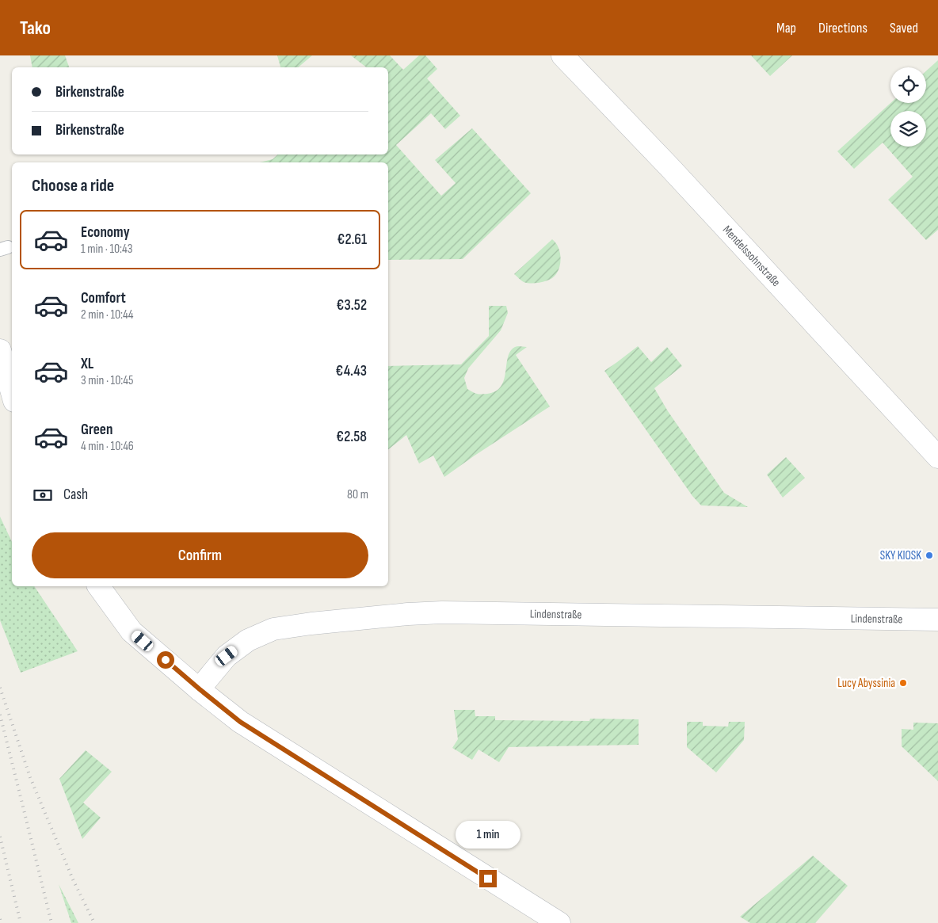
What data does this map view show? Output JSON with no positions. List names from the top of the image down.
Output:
{
  "streets": {
    "street": ["Mendelssohnstraße", "Lindenstraße"]
  },
  "places": ["SKY KIOSK", "Lucy Abyssinia"],
  "page": {
    "header": "Tako",
    "nav": ["Map", "Directions", "Saved"],
    "banner": ["Birkenstraße", "Birkenstraße"],
    "heading": "Choose a ride",
    "list": [
      {
        "name": "Economy",
        "note": "1 min · 10:43",
        "value": "€2.61"
      },
      {
        "name": "Comfort",
        "note": "2 min · 10:44",
        "value": "€3.52"
      },
      {
        "name": "XL",
        "note": "3 min · 10:45",
        "value": "€4.43"
      },
      {
        "name": "Green",
        "note": "4 min · 10:46",
        "value": "€2.58"
      }
    ],
    "pay": ["Cash", "80 m"],
    "buttons": "Confirm",
    "bubble": "1 min"
  }
}
